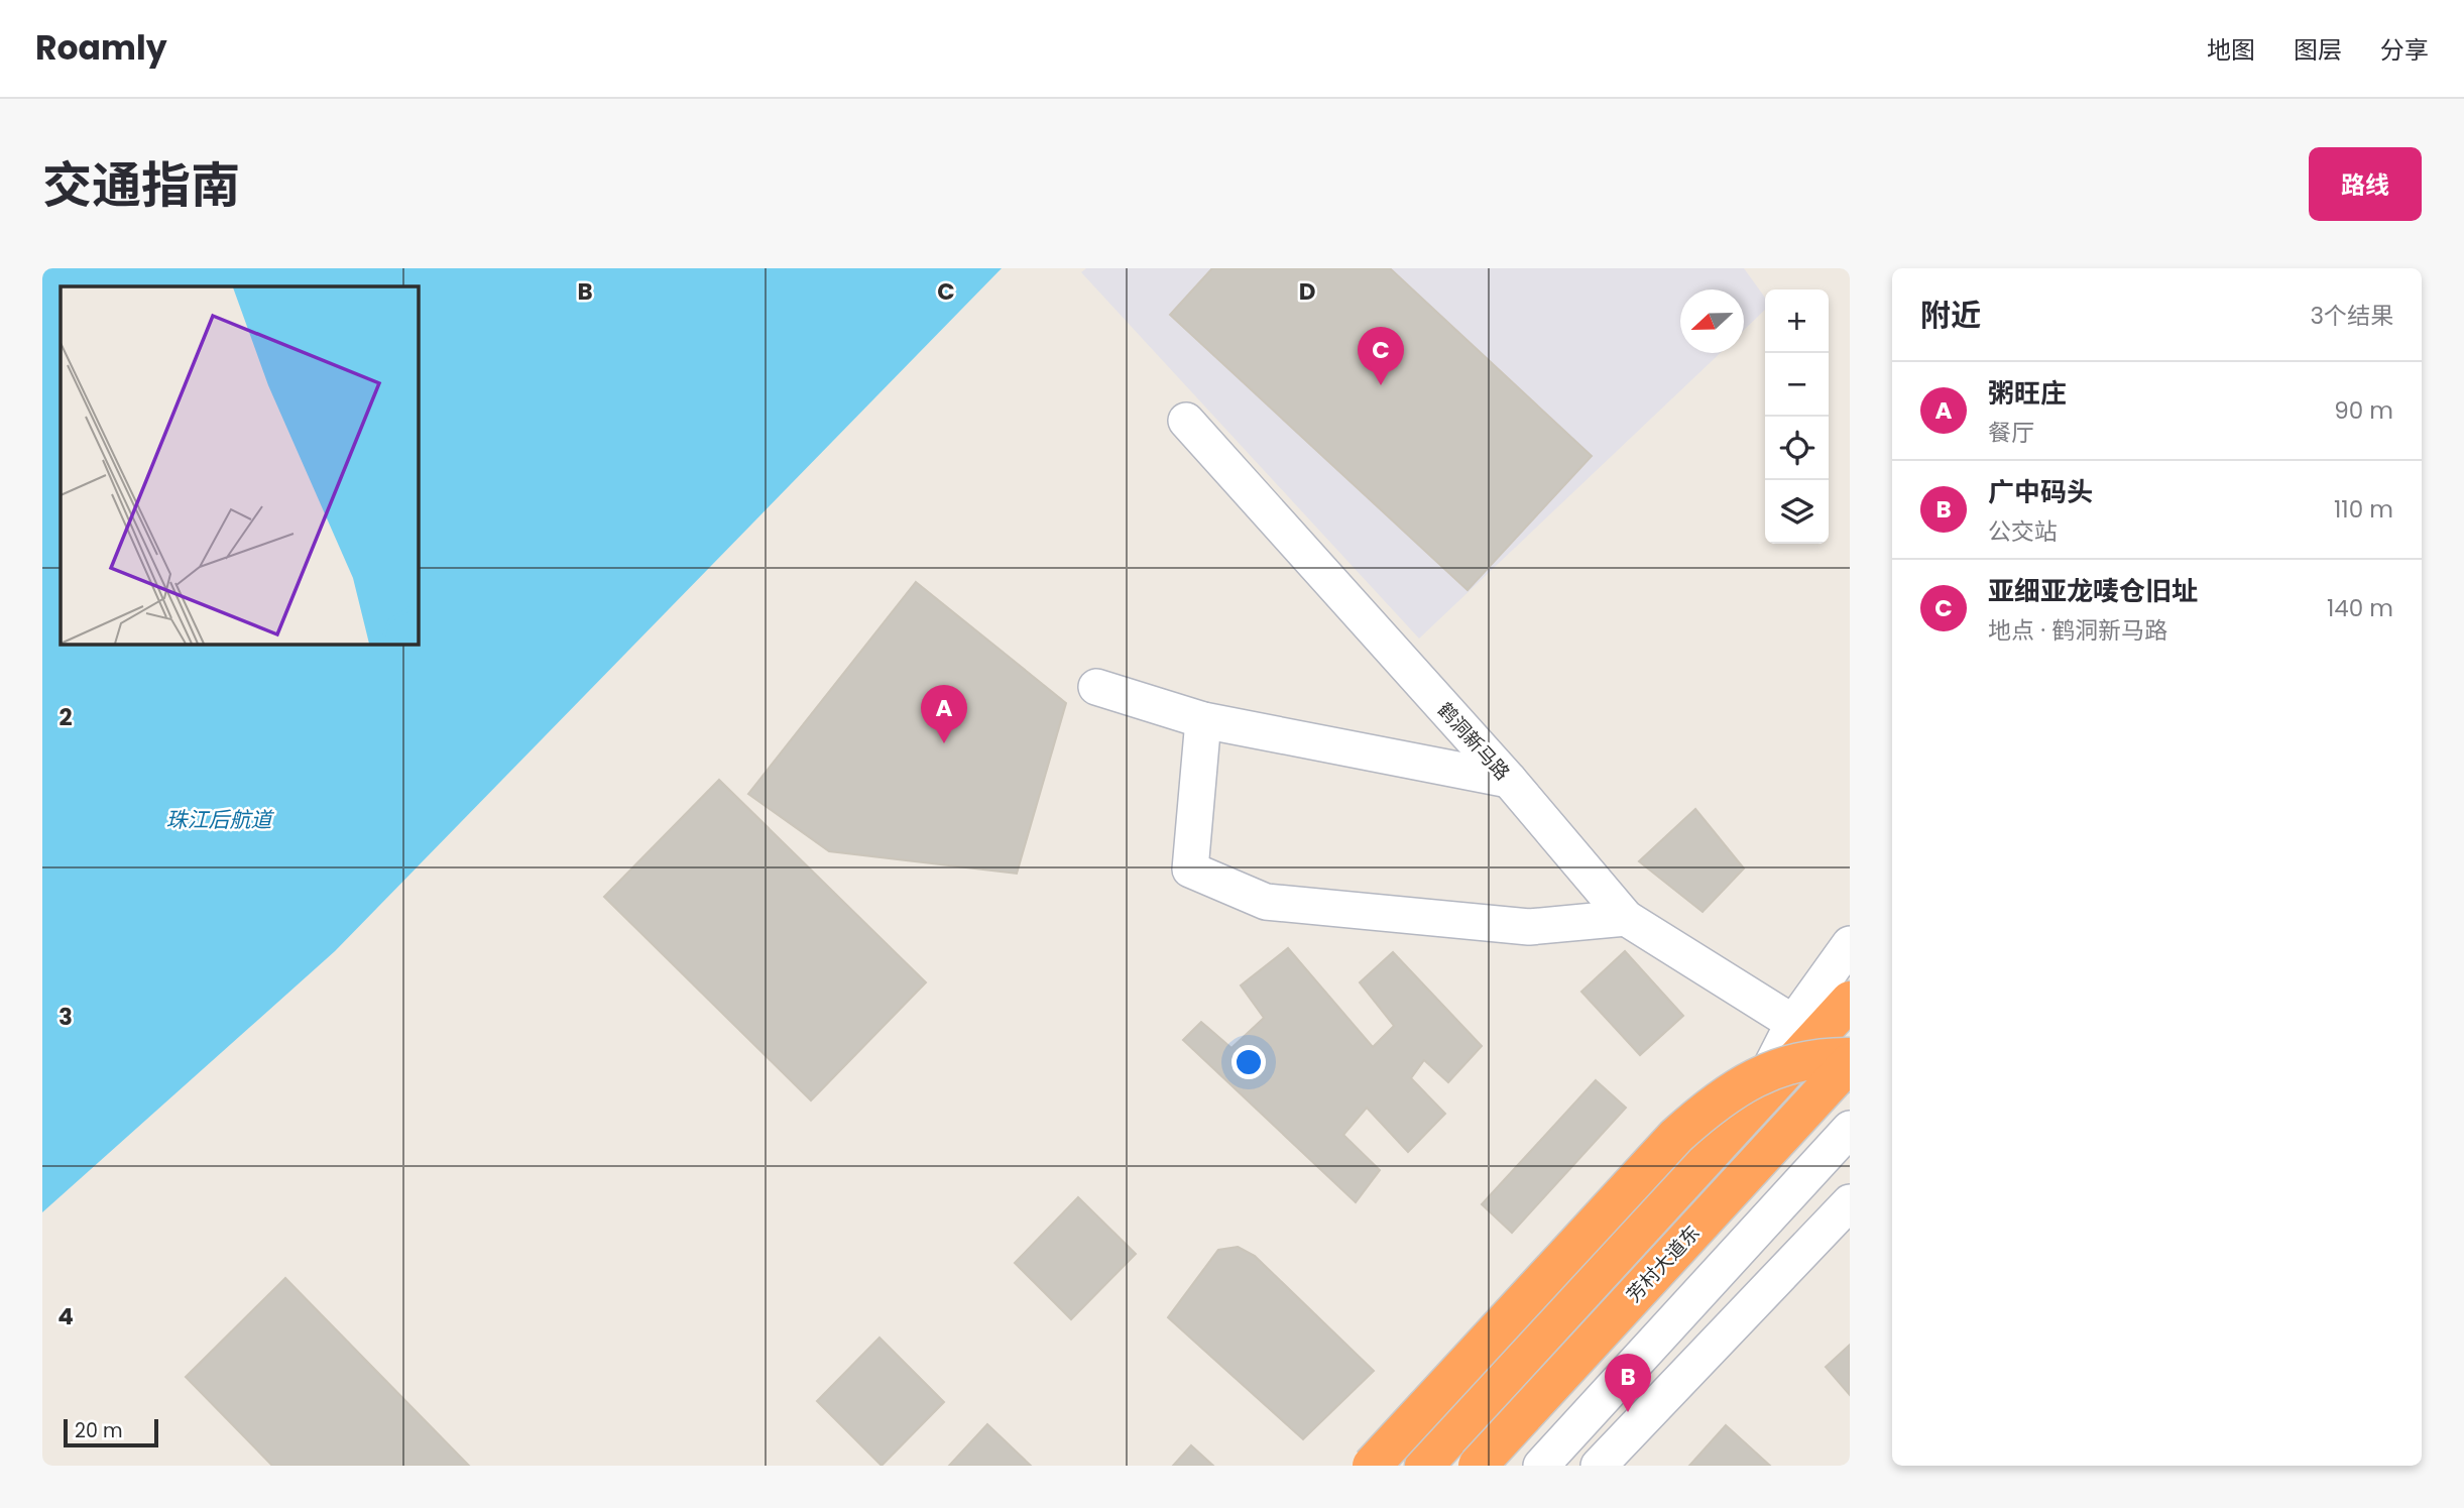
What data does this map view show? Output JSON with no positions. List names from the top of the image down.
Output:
{
  "streets": {
    "highway": ["芳村大道东"],
    "street": ["鹤洞新马路"]
  },
  "crossings": [
    ["鹤洞新马路", "芳村大道东"]
  ],
  "water": ["珠江后航道"],
  "scale_bar": "20 m",
  "north": "left",
  "page": {
    "header": "Roamly",
    "nav": ["地图", "图层", "分享"],
    "title": "交通指南",
    "buttons": "路线",
    "heading": ["附近", "3个结果"],
    "map_buttons": ["+", "−"],
    "pins": ["C", "A", "B"],
    "list": [
      {
        "mark": "A",
        "name": "粥旺庄",
        "note": "餐厅",
        "value": "90 m"
      },
      {
        "mark": "B",
        "name": "广中码头",
        "note": "公交站",
        "value": "110 m"
      },
      {
        "mark": "C",
        "name": "亚细亚龙唛仓旧址",
        "note": "地点 · 鹤洞新马路",
        "value": "140 m"
      }
    ],
    "scale": "20 m"
  },
  "grid": {
    "columns": ["B", "C", "D"],
    "rows": ["2", "3", "4"]
  }
}
